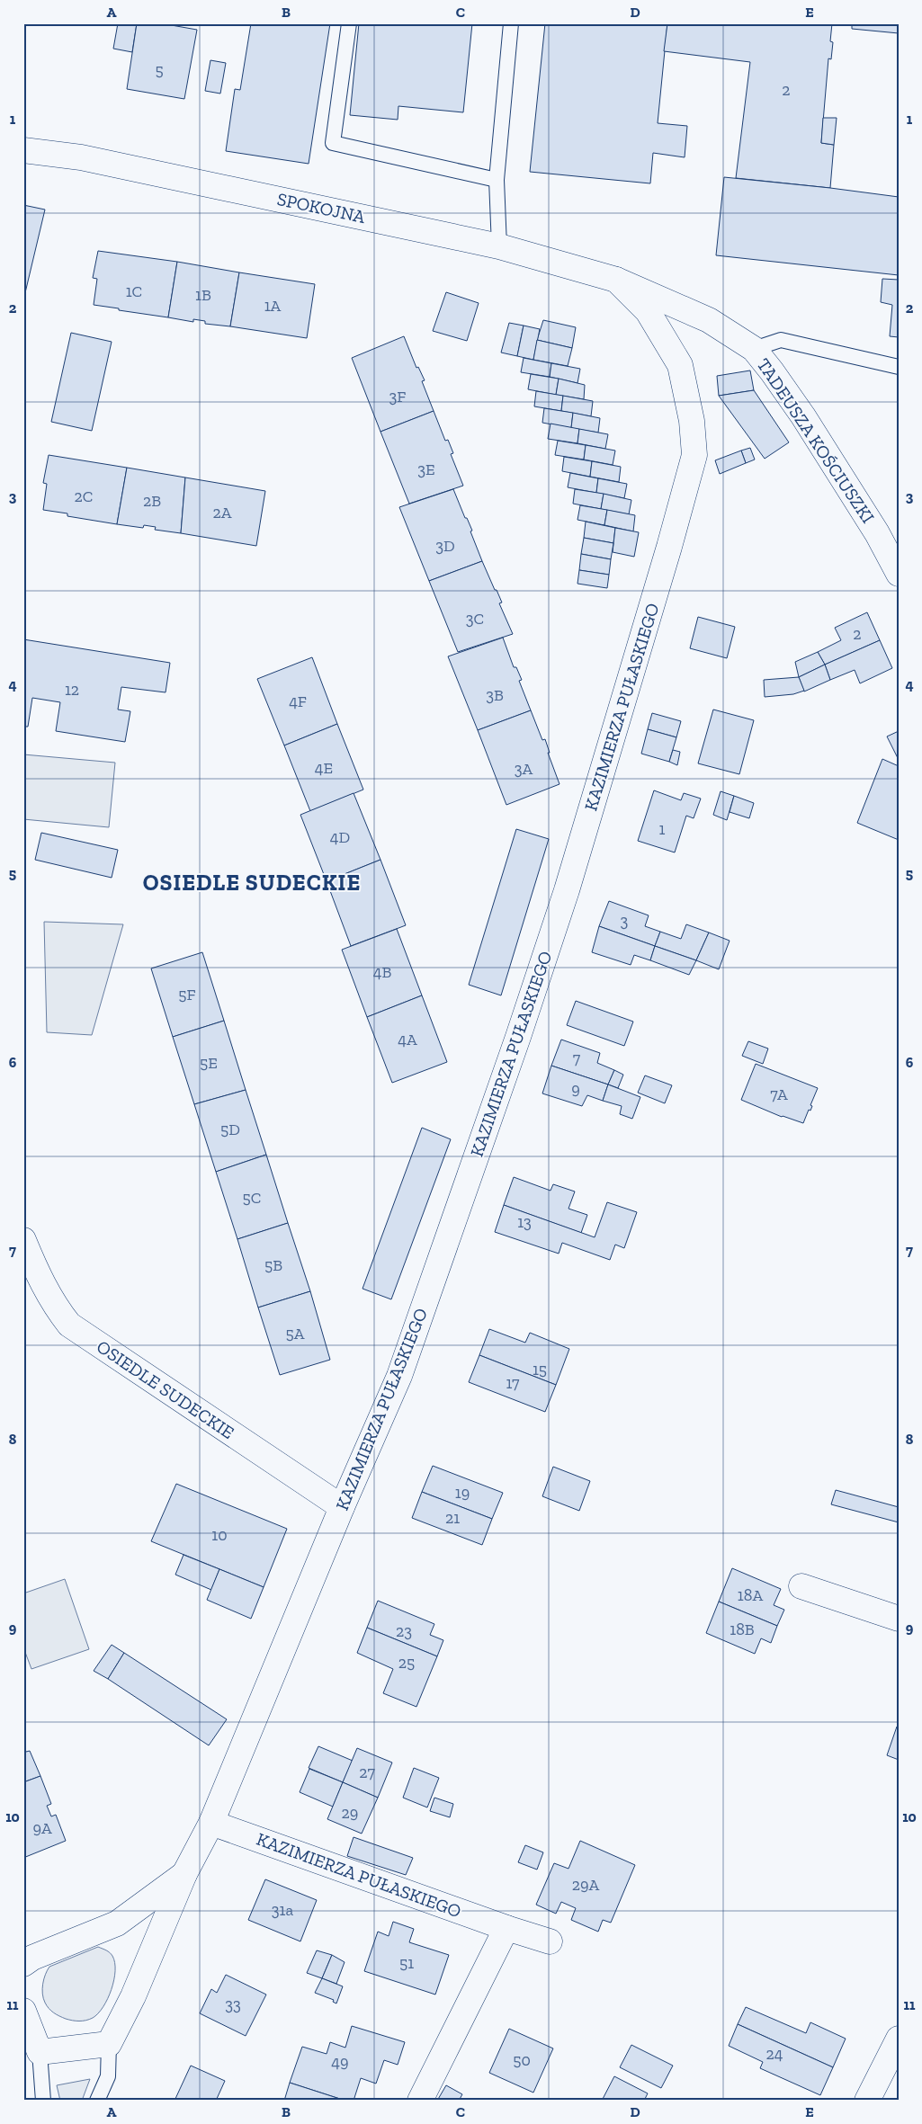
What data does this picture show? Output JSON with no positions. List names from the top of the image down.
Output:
{
  "streets": {
    "street": [
      "SPOKOJNA",
      "TADEUSZA KOŚCIUSZKI",
      "KAZIMIERZA PUŁASKIEGO",
      "OSIEDLE SUDECKIE"
    ]
  },
  "crossings": [
    ["SPOKOJNA", "TADEUSZA KOŚCIUSZKI"],
    ["SPOKOJNA", "KAZIMIERZA PUŁASKIEGO"],
    ["TADEUSZA KOŚCIUSZKI", "KAZIMIERZA PUŁASKIEGO"],
    ["KAZIMIERZA PUŁASKIEGO", "OSIEDLE SUDECKIE"]
  ],
  "districts": ["OSIEDLE SUDECKIE"],
  "house_numbers": [
    "5",
    "2",
    "1C",
    "1B",
    "1A",
    "3F",
    "3E",
    "2C",
    "2B",
    "2A",
    "3D",
    "3C",
    "2",
    "12",
    "3B",
    "4F",
    "4E",
    "3A",
    "1",
    "4D",
    "3",
    "4B",
    "5F",
    "4A",
    "7",
    "5E",
    "9",
    "7A",
    "5D",
    "5C",
    "13",
    "5B",
    "5A",
    "15",
    "17",
    "19",
    "21",
    "10",
    "18A",
    "18B",
    "23",
    "25",
    "27",
    "29",
    "9A",
    "29A",
    "31a",
    "51",
    "33",
    "24",
    "50",
    "49"
  ],
  "grid": {
    "columns": [
      "A",
      "B",
      "C",
      "D",
      "E"
    ],
    "rows": [
      "1",
      "2",
      "3",
      "4",
      "5",
      "6",
      "7",
      "8",
      "9",
      "10",
      "11"
    ]
  }
}
